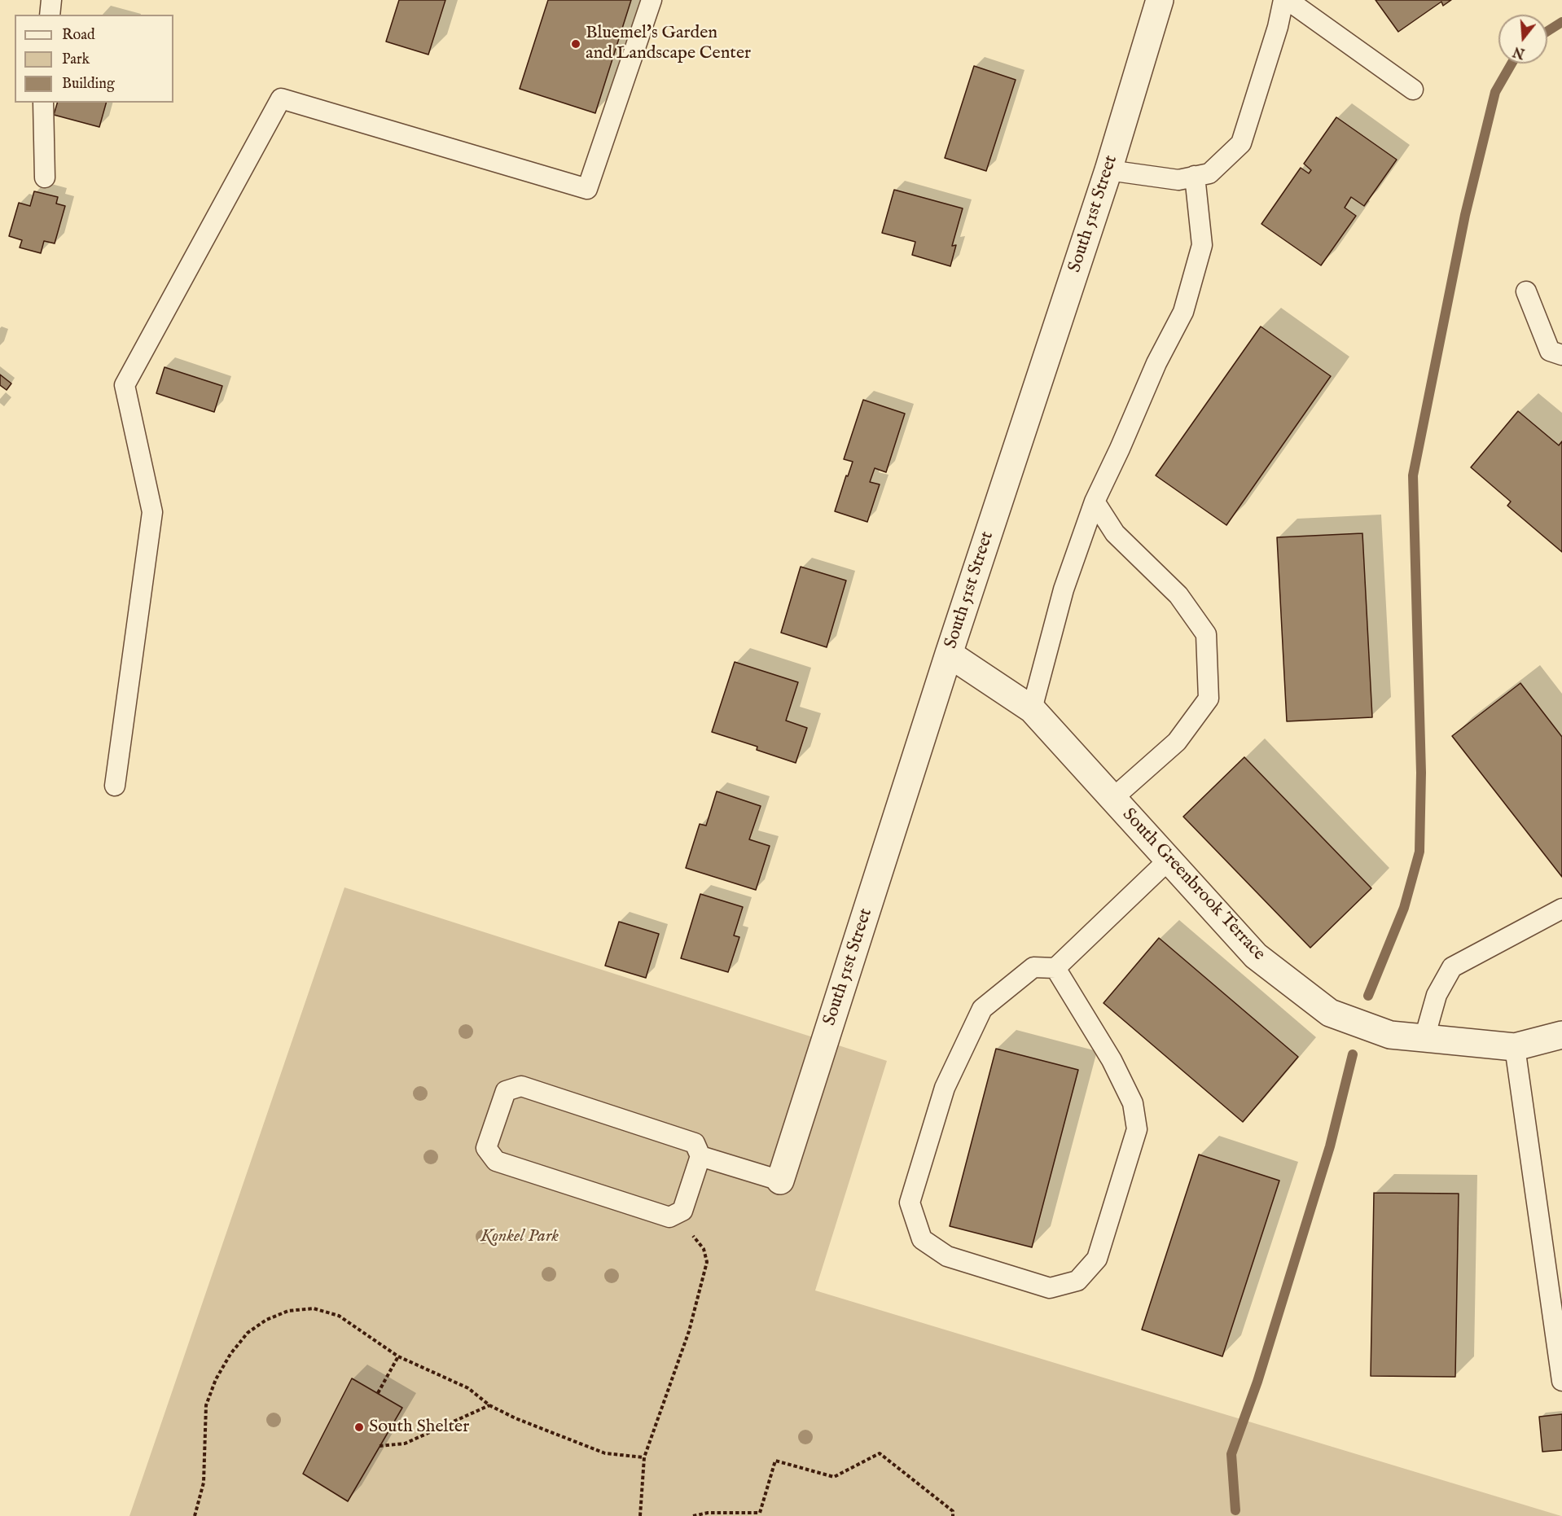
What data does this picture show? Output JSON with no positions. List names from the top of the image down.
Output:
{
  "streets": {
    "street": ["South 51st Street", "South Greenbrook Terrace"]
  },
  "crossings": [
    ["South 51st Street", "South Greenbrook Terrace"]
  ],
  "parks": ["Konkel Park"],
  "places": ["Bluemel's Garden and Landscape Center", "South Shelter"],
  "legend": ["Road", "Park", "Building"],
  "north": "bottom"
}
